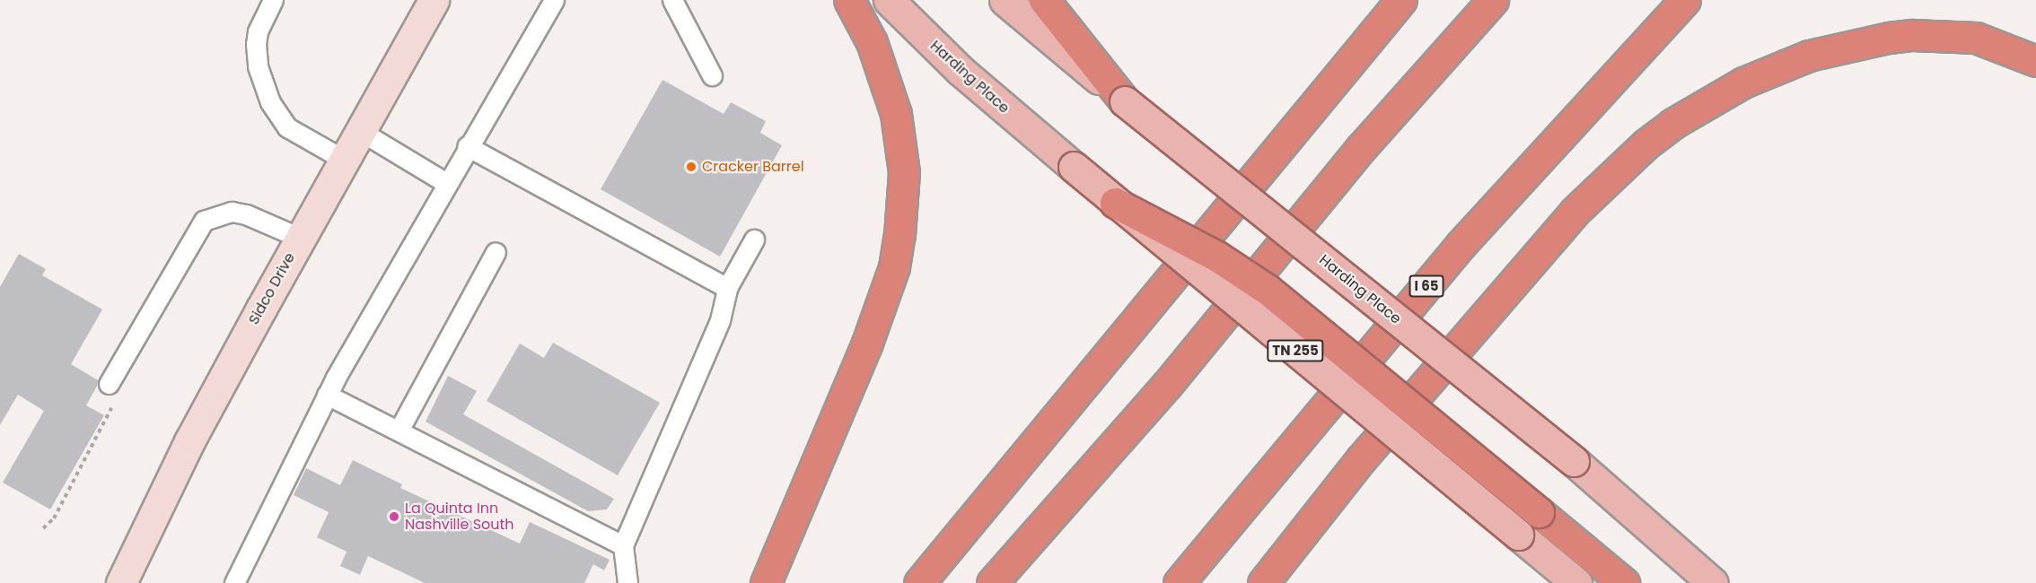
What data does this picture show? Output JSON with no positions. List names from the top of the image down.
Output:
{
  "streets": {
    "highway": ["I 65"],
    "main road": ["Harding Place", "Sidco Drive", "TN 255"]
  },
  "places": ["Cracker Barrel", "La Quinta Inn Nashville South"]
}
